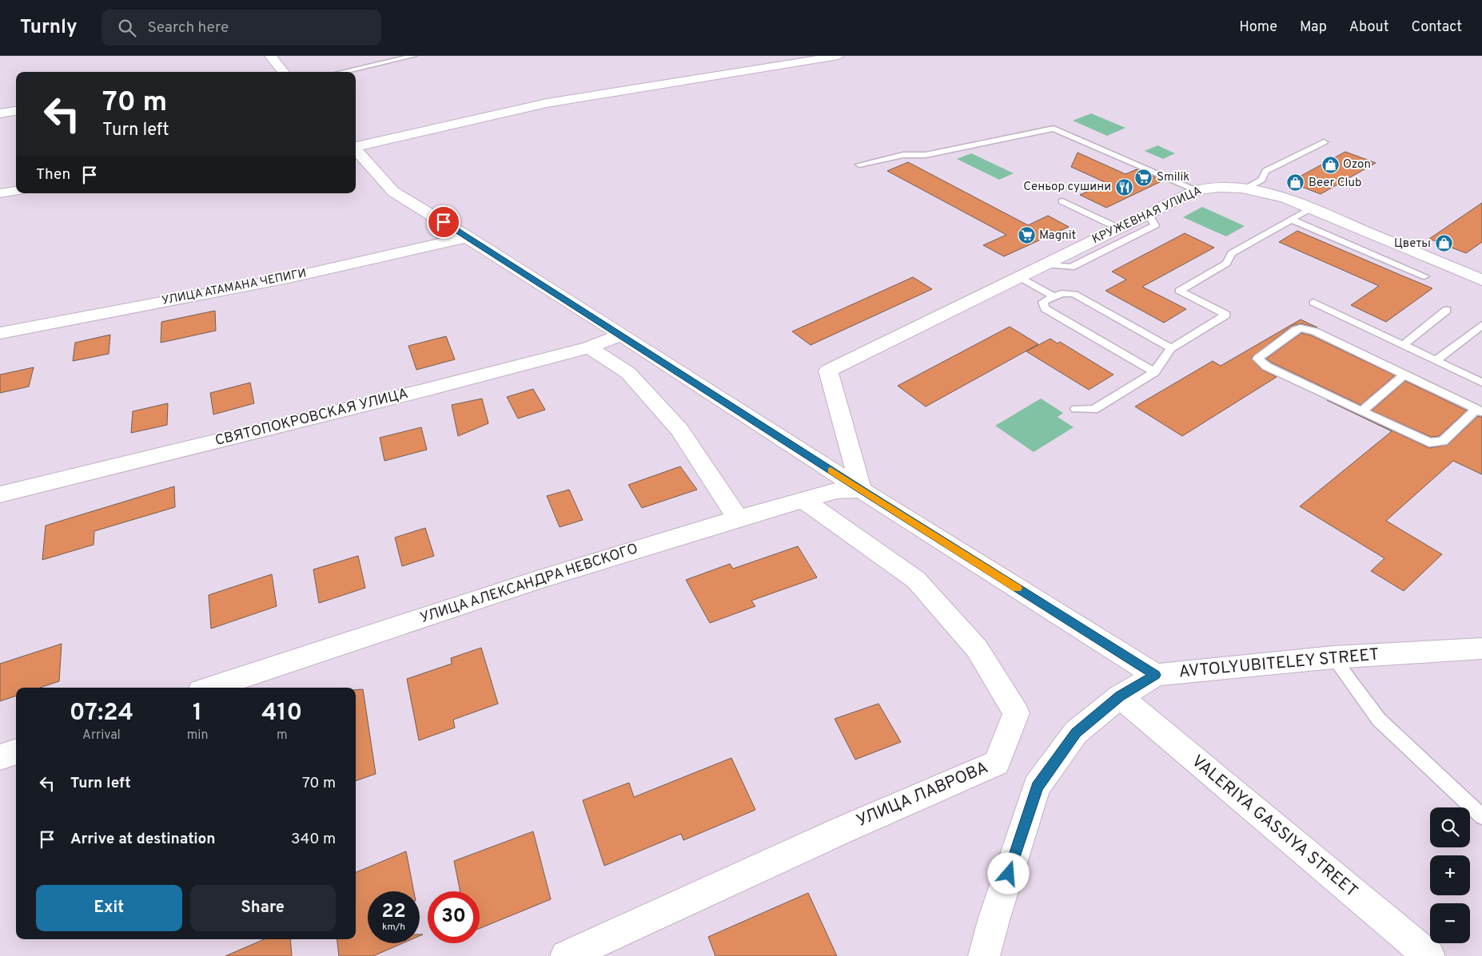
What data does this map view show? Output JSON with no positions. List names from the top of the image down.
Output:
{
  "streets": {
    "street": [
      "КРУЖЕВНАЯ УЛИЦА",
      "УЛИЦА АТАМАНА ЧЕПИГИ",
      "СВЯТОПОКРОВСКАЯ УЛИЦА",
      "УЛИЦА АЛЕКСАНДРА НЕВСКОГО",
      "AVTOLYUBITELEY STREET",
      "УЛИЦА ЛАВРОВА",
      "VALERIYA GASSIYA STREET"
    ]
  },
  "crossings": [
    ["КРУЖЕВНАЯ УЛИЦА", "УЛИЦА АЛЕКСАНДРА НЕВСКОГО"],
    ["УЛИЦА АЛЕКСАНДРА НЕВСКОГО", "УЛИЦА ЛАВРОВА"],
    ["AVTOLYUBITELEY STREET", "VALERIYA GASSIYA STREET"]
  ],
  "places": {
    "shop": ["Ozon", "Beer Club", "Цветы"],
    "supermarket": ["Smilik", "Magnit"],
    "restaurant": ["Сеньор сушини"]
  },
  "page": {
    "header": "Turnly",
    "search": "Search here",
    "nav": [
      "Home",
      "Map",
      "About",
      "Contact"
    ],
    "turn": ["70 m", "Turn left"],
    "then": "Then",
    "eta": [
      "07:24",
      "Arrival",
      "1",
      "min",
      "410",
      "m"
    ],
    "list": [
      {
        "name": "Turn left",
        "value": "70 m"
      },
      {
        "name": "Arrive at destination",
        "value": "340 m"
      }
    ],
    "map_buttons": ["+", "−"],
    "buttons": ["Exit", "Share"],
    "speed": "22 km/h",
    "limit": "30"
  }
}
